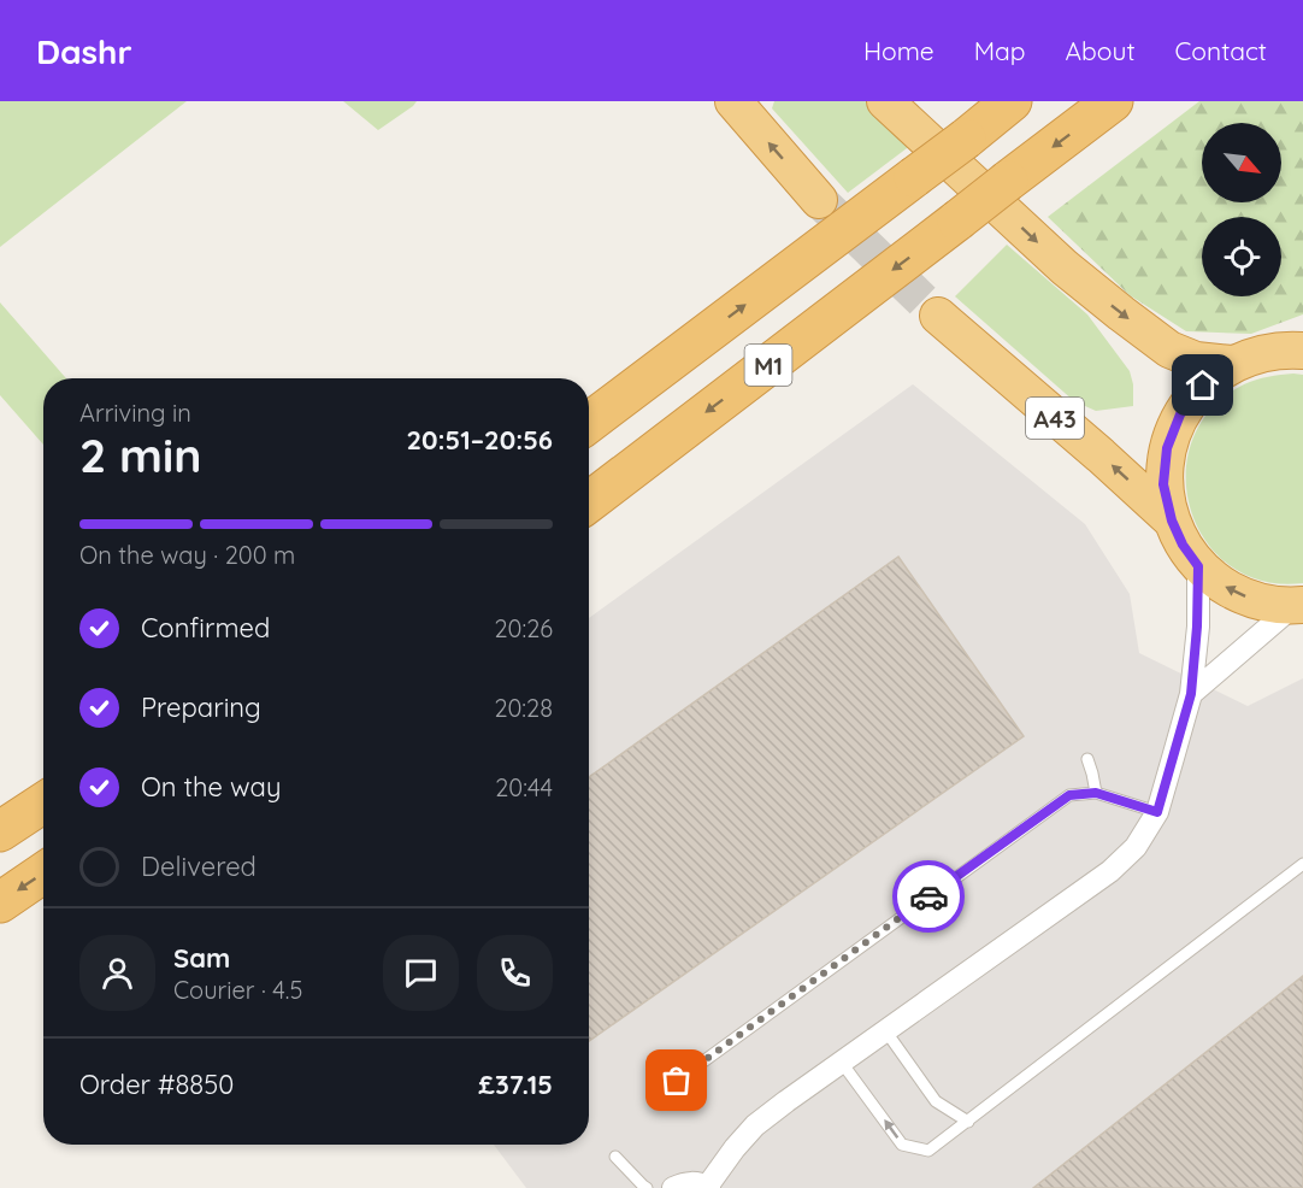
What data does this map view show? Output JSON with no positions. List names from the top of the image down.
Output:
{
  "streets": {
    "highway": ["M1", "A43"]
  },
  "north": "bottom right",
  "page": {
    "header": "Dashr",
    "nav": [
      "Home",
      "Map",
      "About",
      "Contact"
    ],
    "heading": ["2 min", "Arriving in", "20:51–20:56"],
    "panel": [
      "Sam",
      "Courier · 4.5",
      "Order #8850",
      "£37.15"
    ],
    "bar": "On the way · 200 m",
    "list": [
      ["Confirmed", "20:26"],
      ["Preparing", "20:28"],
      ["On the way", "20:44"],
      "Delivered"
    ]
  }
}
